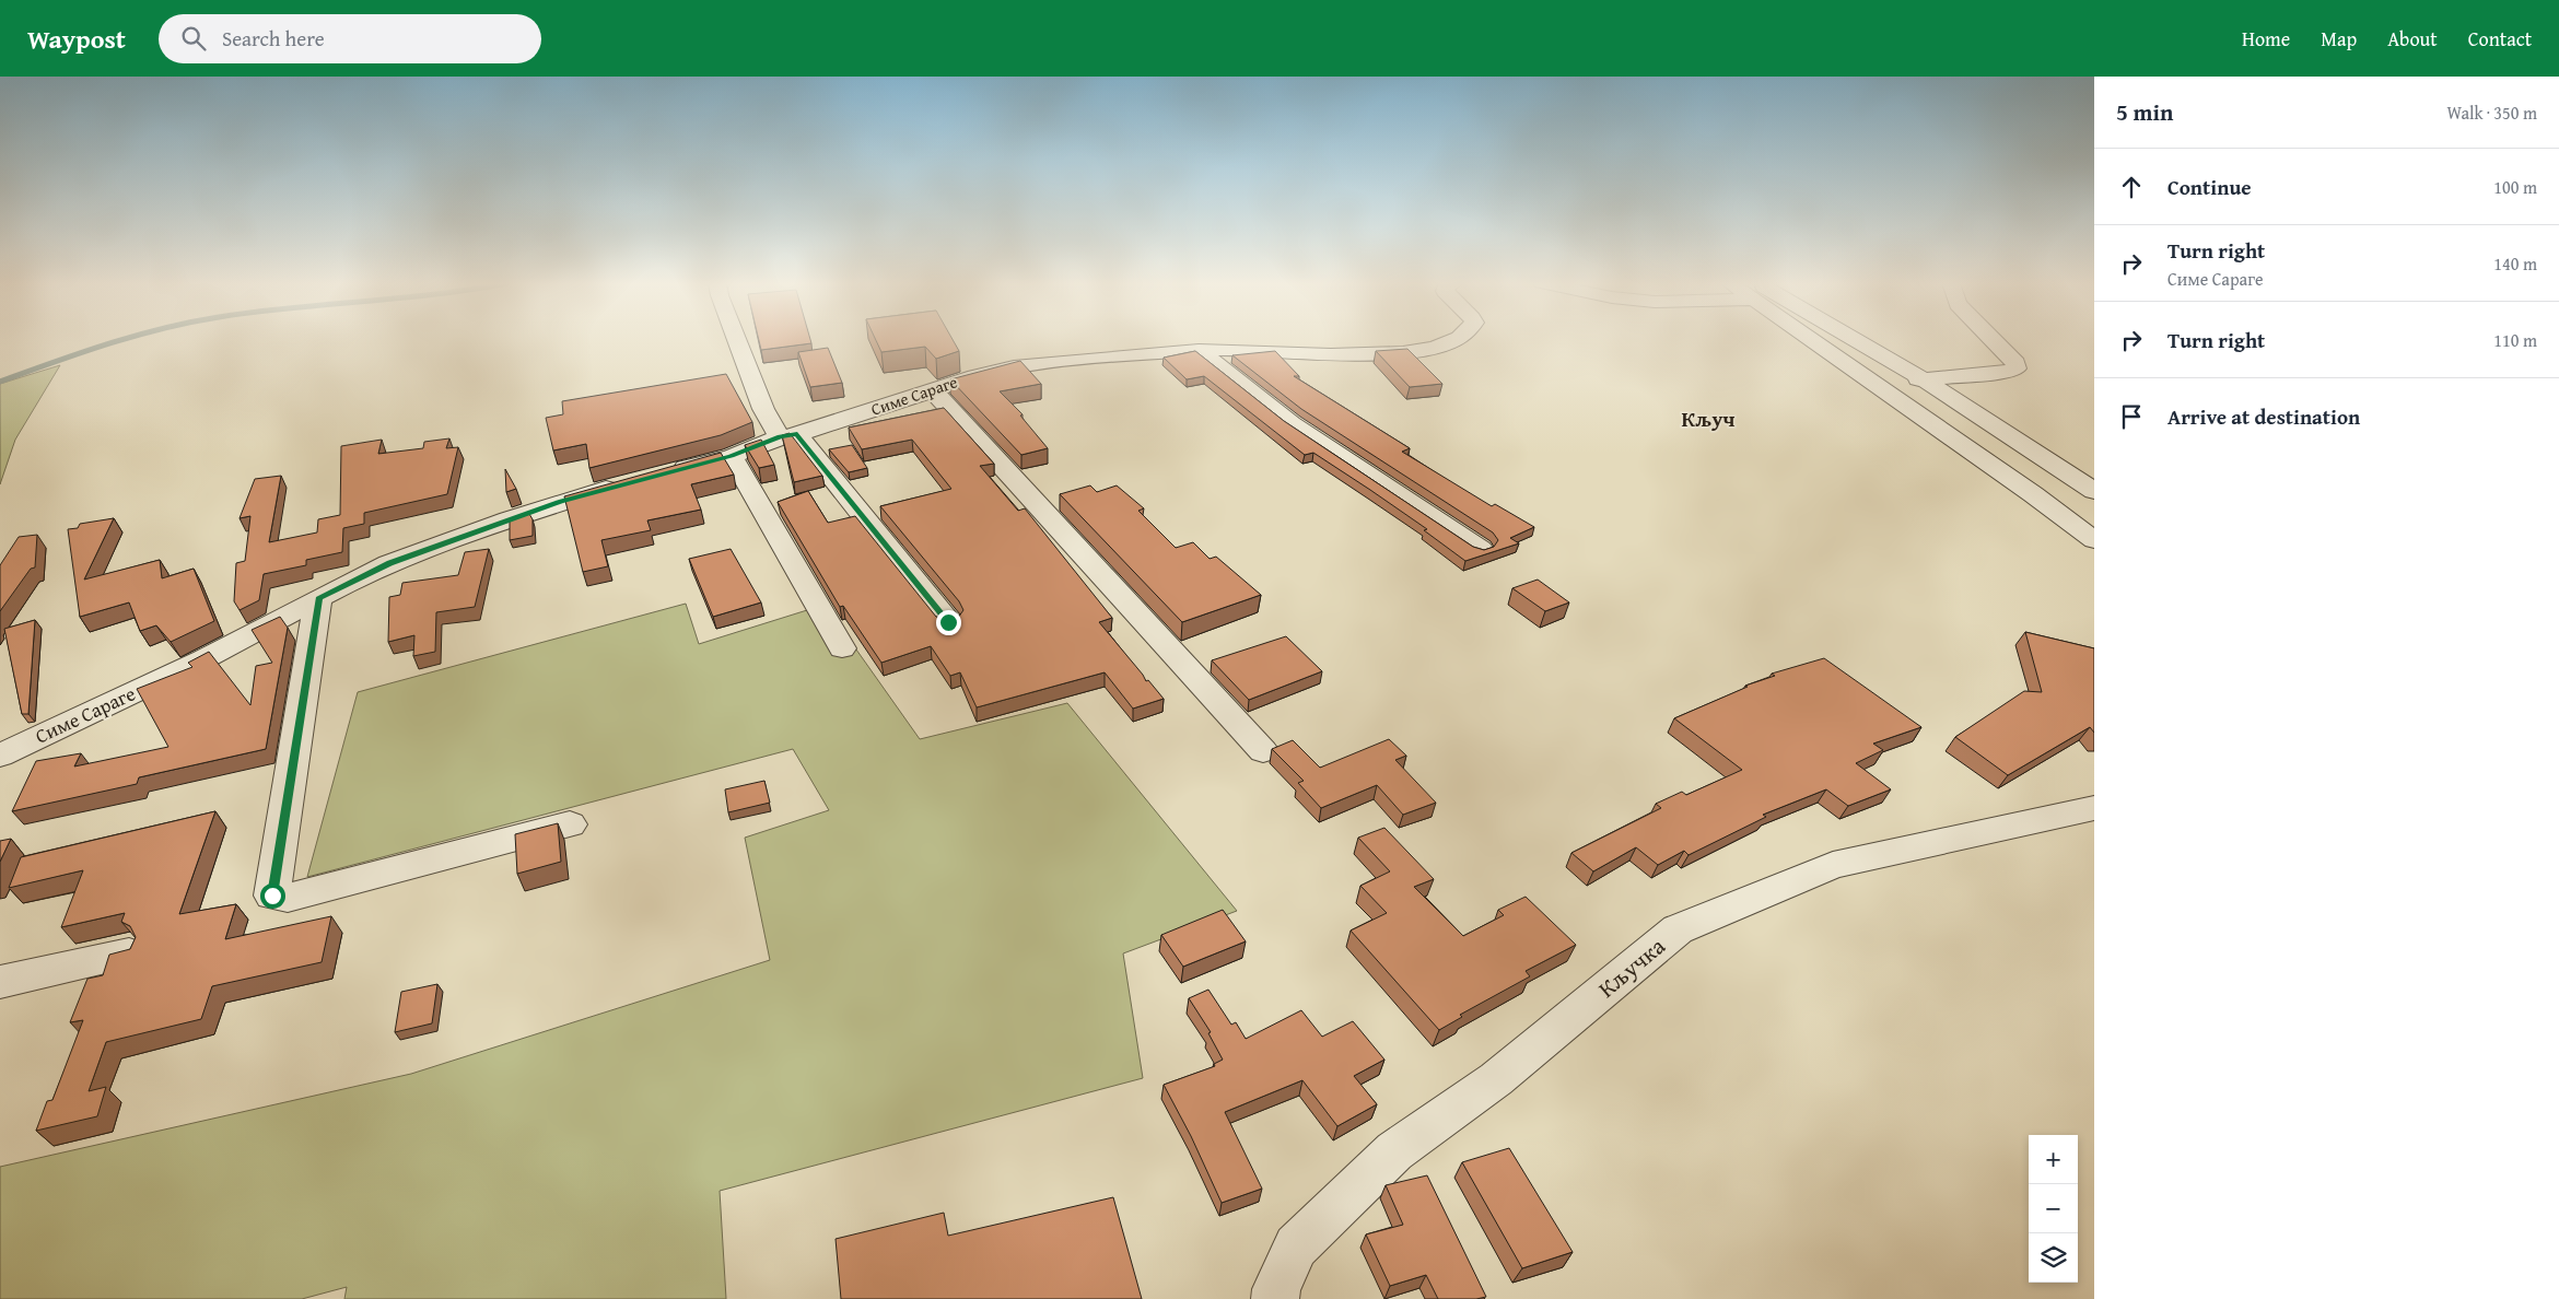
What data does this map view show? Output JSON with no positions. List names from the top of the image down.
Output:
{
  "streets": {
    "street": ["Симе Сараге", "Кључка"]
  },
  "districts": ["Кључ"],
  "page": {
    "header": "Waypost",
    "search": "Search here",
    "nav": [
      "Home",
      "Map",
      "About",
      "Contact"
    ],
    "heading": ["5 min", "Walk · 350 m"],
    "list": [
      ["Continue", "100 m"],
      ["Turn right", "Симе Сараге", "140 m"],
      ["Turn right", "110 m"],
      "Arrive at destination"
    ],
    "map_buttons": ["+", "−"]
  }
}
